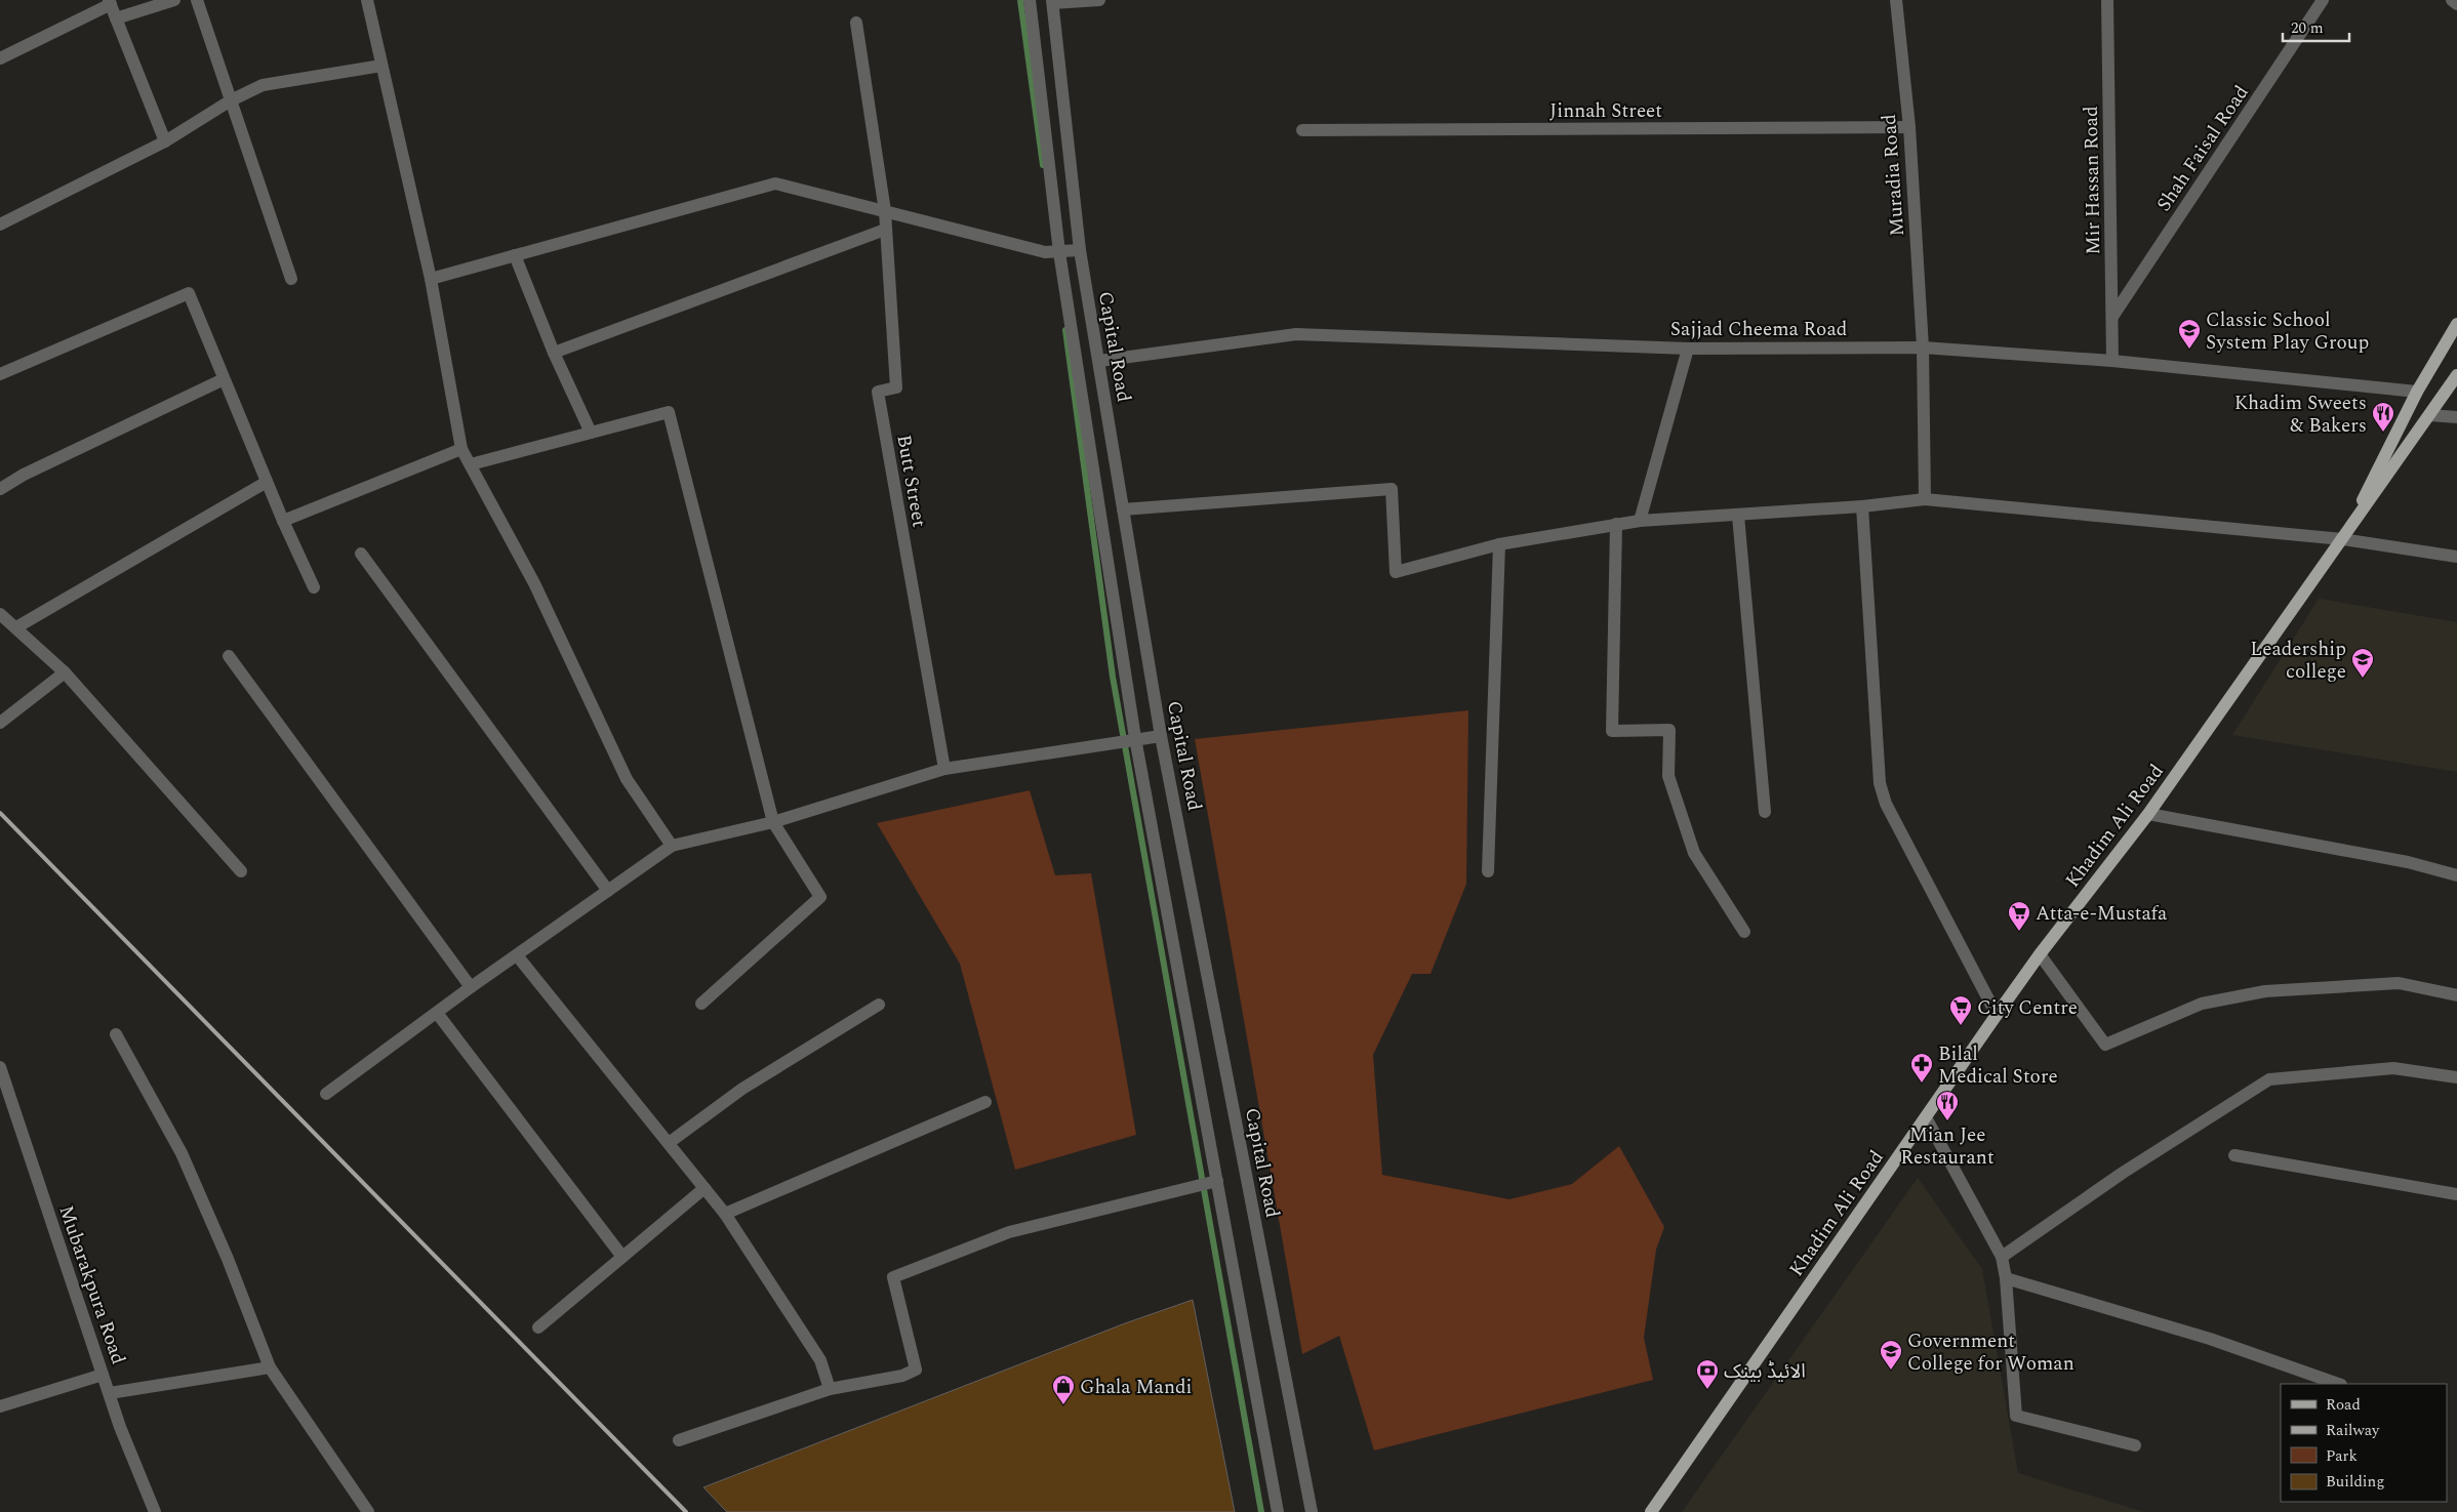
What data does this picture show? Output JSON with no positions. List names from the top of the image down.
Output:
{
  "streets": {
    "main road": ["Khadim Ali Road"],
    "street": [
      "Jinnah Street",
      "Shah Faisal Road",
      "Muradia Road",
      "Mir Hassan Road",
      "Sajjad Cheema Road",
      "Capital Road",
      "Butt Street",
      "Mubarakpura Road"
    ]
  },
  "crossings": [
    ["Jinnah Street", "Muradia Road"],
    ["Shah Faisal Road", "Mir Hassan Road"],
    ["Muradia Road", "Sajjad Cheema Road"],
    ["Mir Hassan Road", "Sajjad Cheema Road"],
    ["Sajjad Cheema Road", "Capital Road"],
    ["Sajjad Cheema Road", "Khadim Ali Road"]
  ],
  "places": {
    "school or university": ["Classic School System Play Group", "Leadership college", "Government College for Woman"],
    "restaurant": ["Khadim Sweets & Bakers", "Mian Jee Restaurant"],
    "supermarket": ["Atta-e-Mustafa", "City Centre"],
    "pharmacy": ["Bilal Medical Store"],
    "bank": ["الائیڈ بینک"],
    "shop": ["Ghala Mandi"]
  },
  "legend": [
    "Road",
    "Railway",
    "Park",
    "Building"
  ],
  "scale_bar": "20 m"
}
